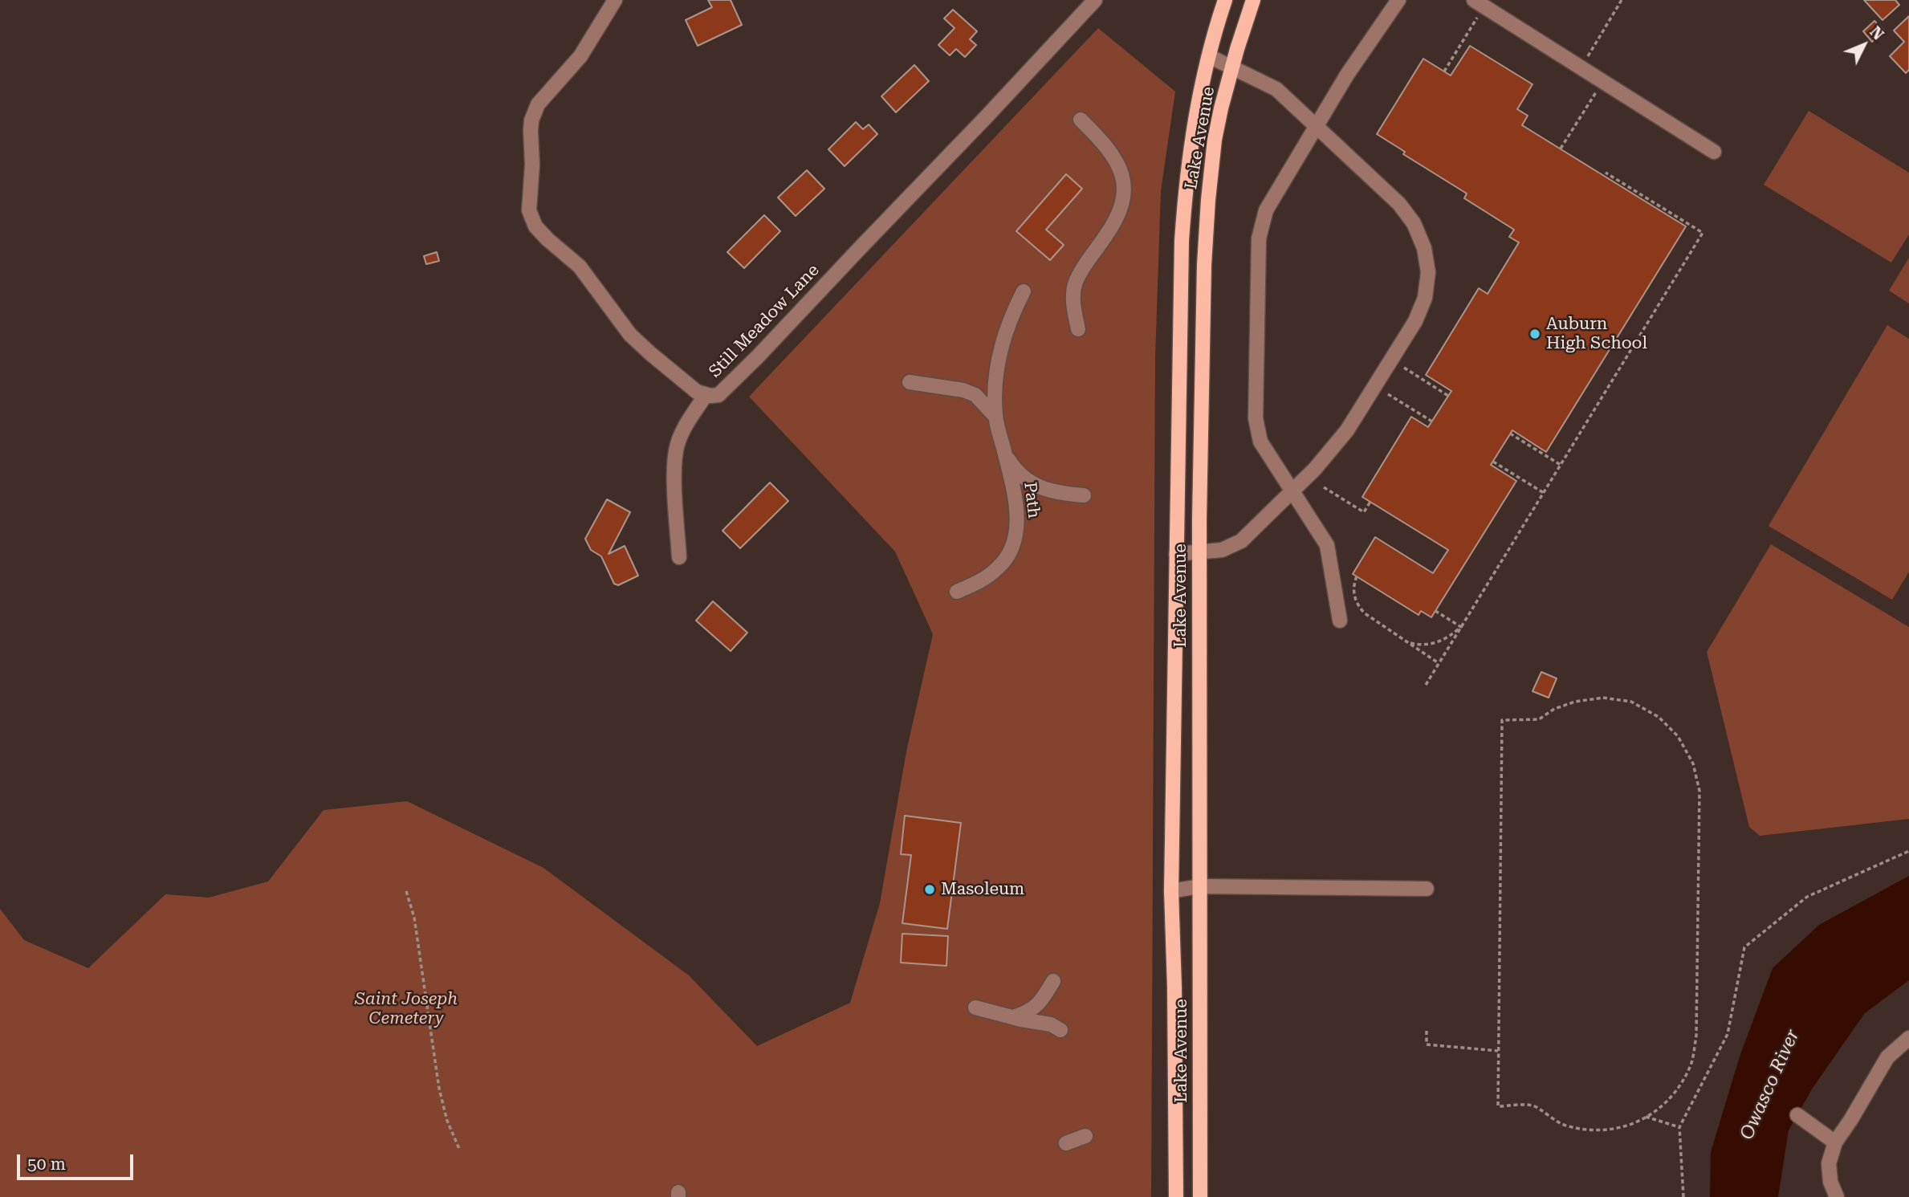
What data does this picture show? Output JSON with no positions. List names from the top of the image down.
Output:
{
  "streets": {
    "main road": ["Lake Avenue"],
    "street": ["Still Meadow Lane", "Path"]
  },
  "water": ["Owasco River"],
  "parks": ["Saint Joseph Cemetery"],
  "places": ["Auburn High School", "Masoleum"],
  "scale_bar": "50 m",
  "north": "top right"
}
